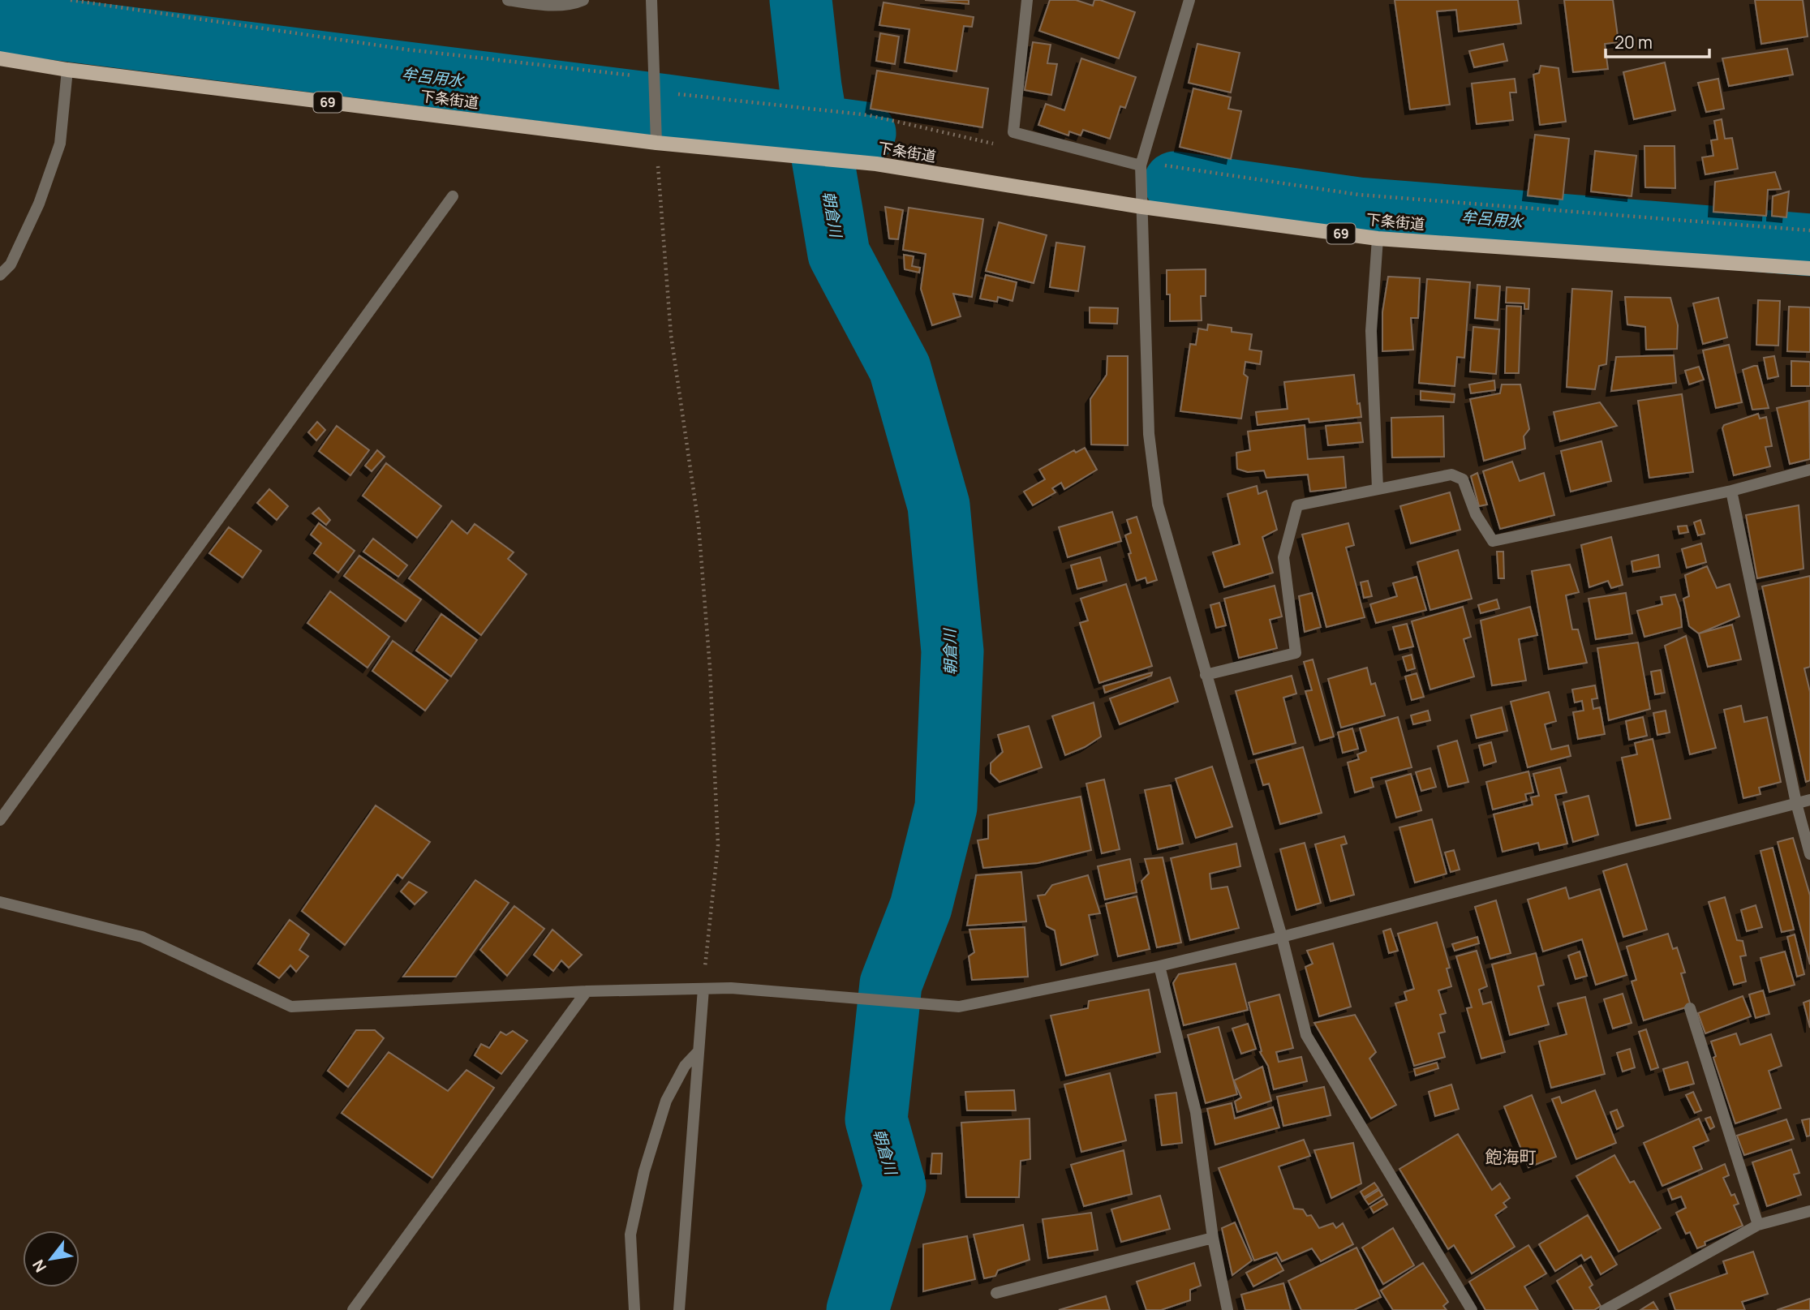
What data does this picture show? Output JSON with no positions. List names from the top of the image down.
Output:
{
  "streets": {
    "main road": ["下条街道", "69"]
  },
  "districts": ["飽海町"],
  "water": ["牟呂用水", "朝倉川"],
  "scale_bar": "20 m",
  "north": "bottom left"
}
